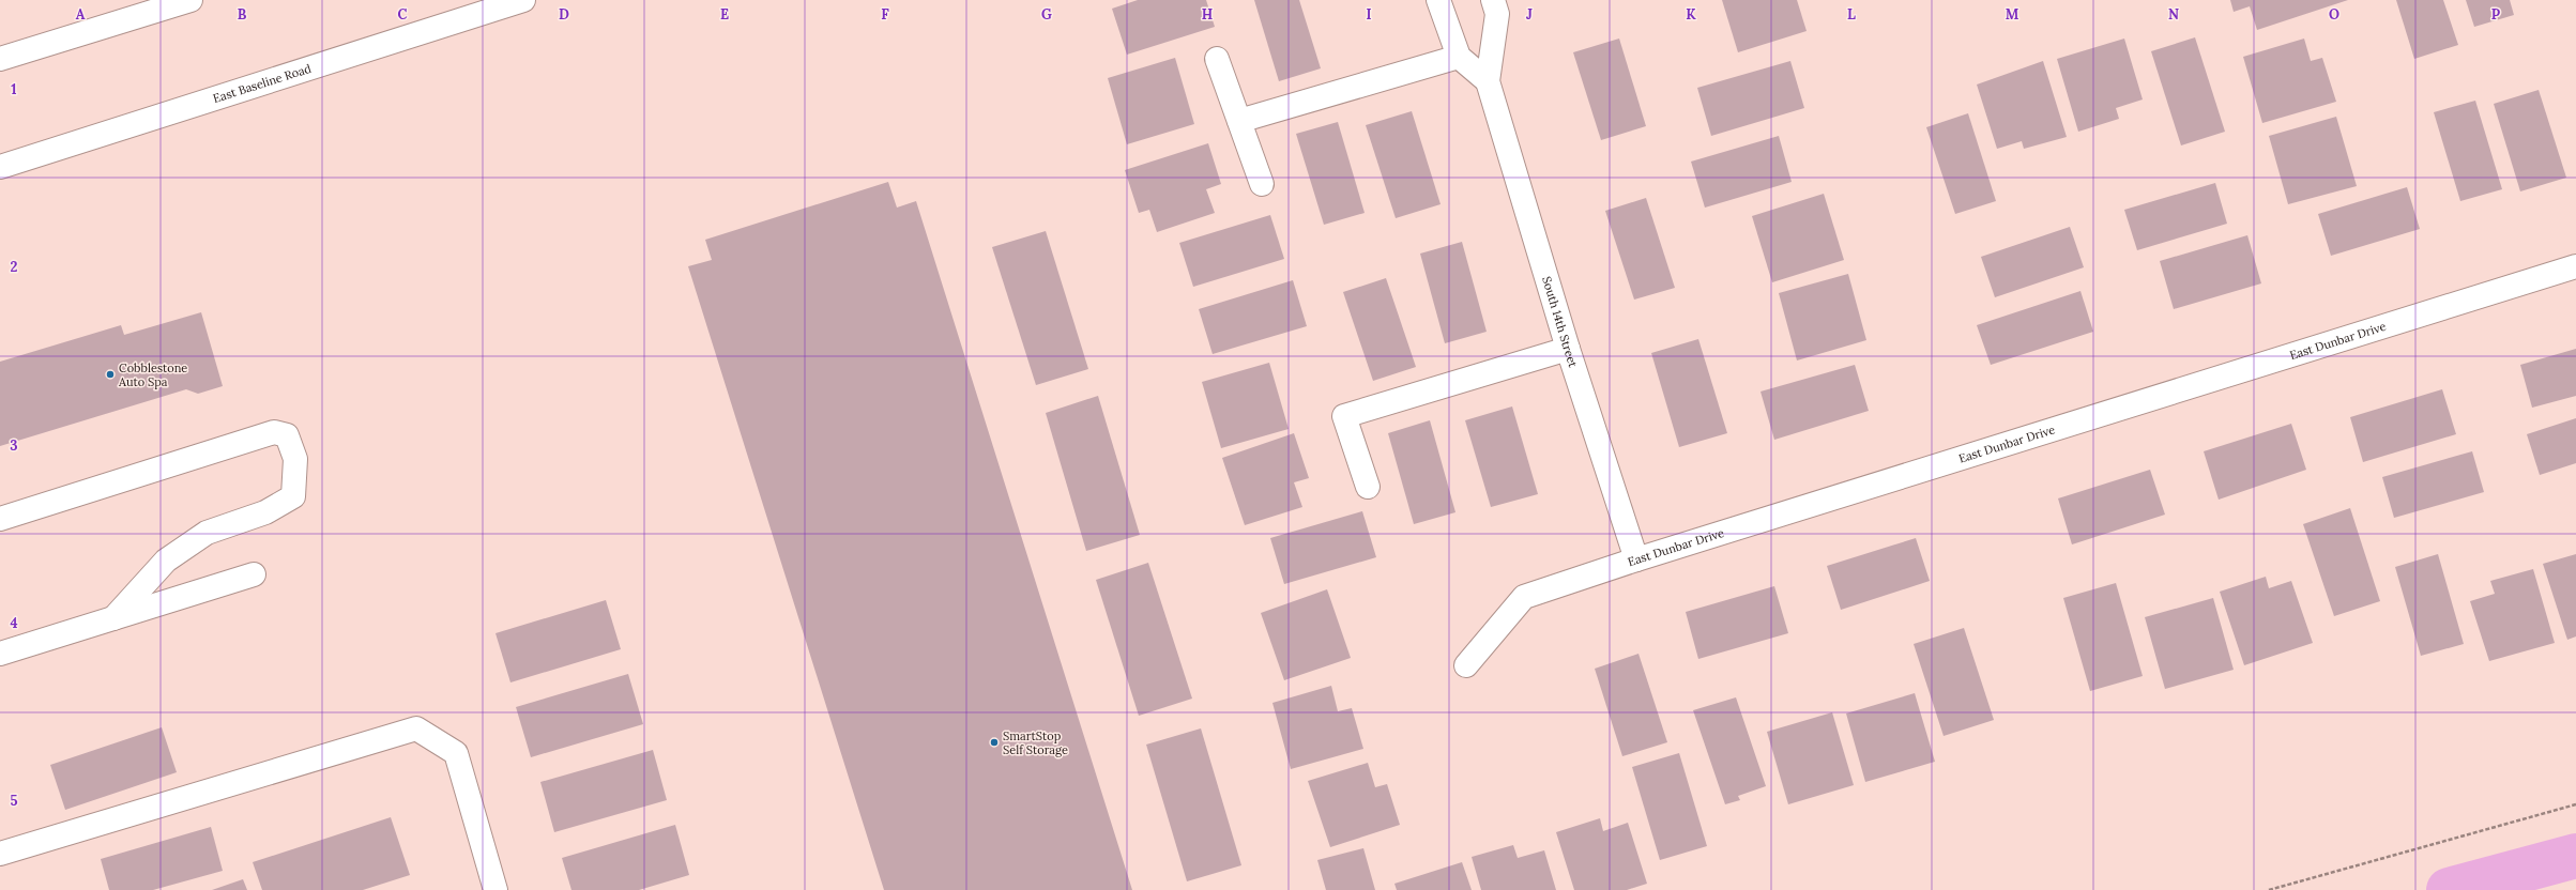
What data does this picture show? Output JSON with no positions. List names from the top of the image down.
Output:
{
  "streets": {
    "street": ["East Baseline Road", "South 14th Street", "East Dunbar Drive"]
  },
  "crossings": [
    ["South 14th Street", "East Dunbar Drive"]
  ],
  "places": ["Cobblestone Auto Spa", "SmartStop Self Storage"],
  "grid": {
    "columns": [
      "A",
      "B",
      "C",
      "D",
      "E",
      "F",
      "G",
      "H",
      "I",
      "J",
      "K",
      "L",
      "M",
      "N",
      "O",
      "P"
    ],
    "rows": [
      "1",
      "2",
      "3",
      "4",
      "5"
    ]
  }
}
